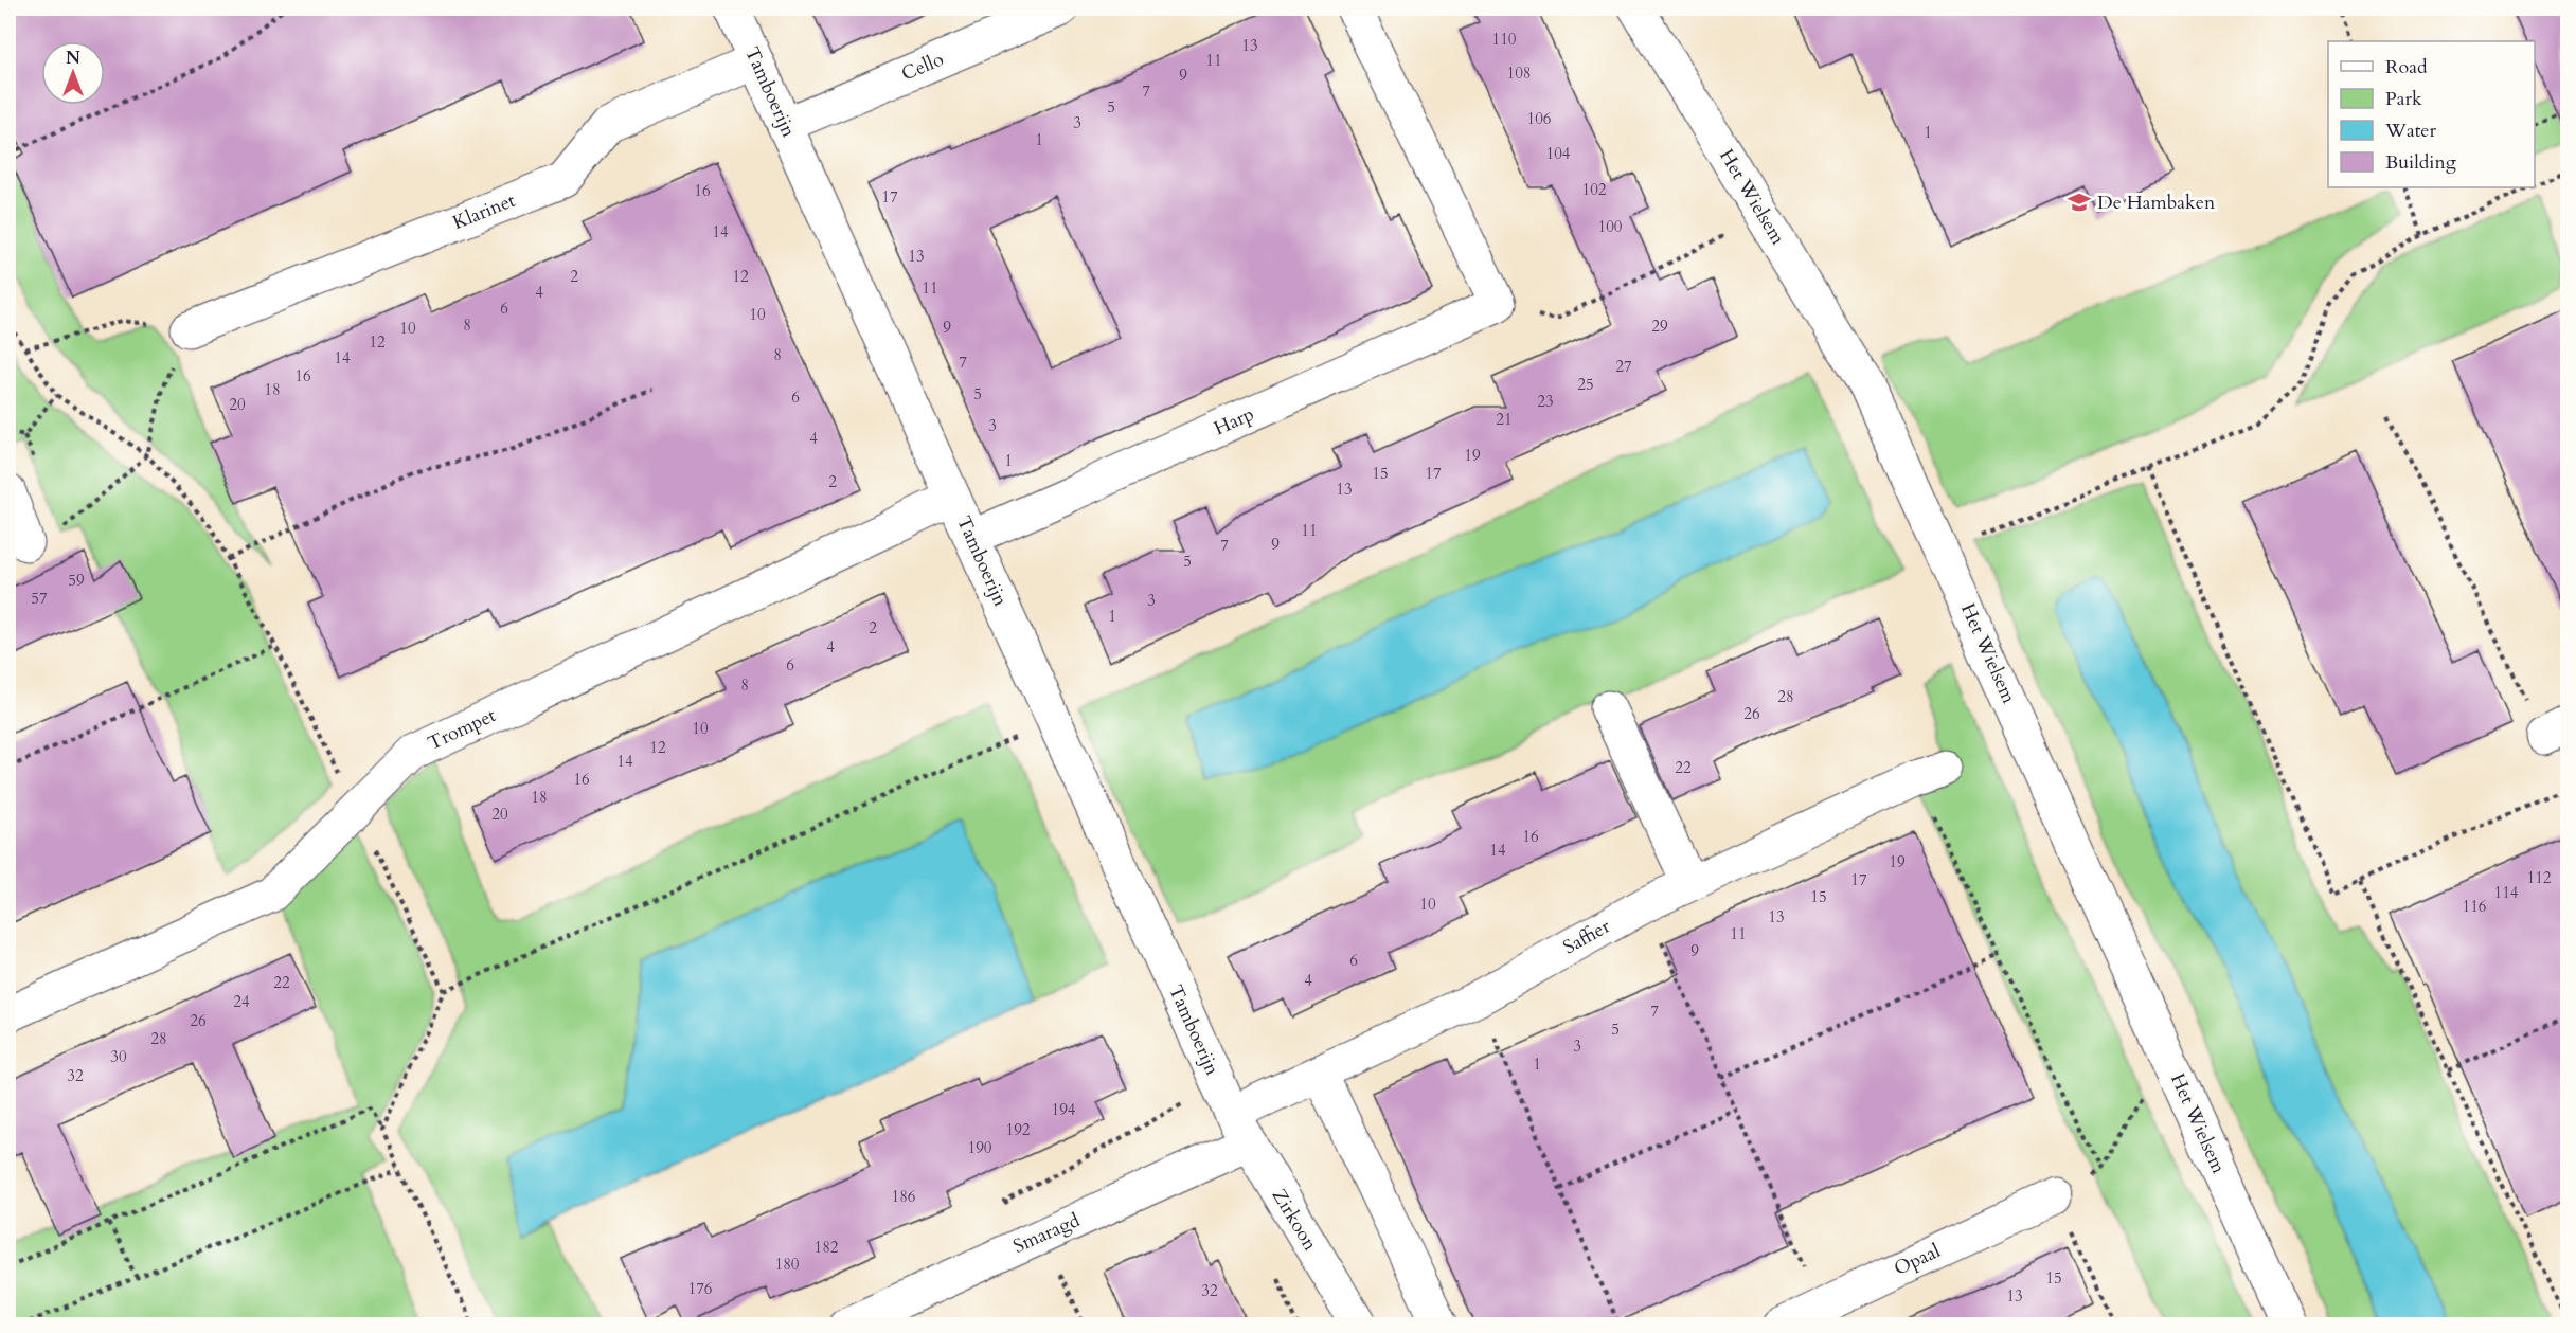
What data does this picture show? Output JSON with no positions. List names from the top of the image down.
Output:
{
  "streets": {
    "street": [
      "Cello",
      "Tamboerijn",
      "Het Wielsem",
      "Klarinet",
      "Harp",
      "Trompet",
      "Saffier",
      "Zirkoon",
      "Smaragd",
      "Opaal"
    ]
  },
  "crossings": [
    ["Cello", "Tamboerijn"],
    ["Tamboerijn", "Klarinet"],
    ["Tamboerijn", "Harp"],
    ["Tamboerijn", "Trompet"],
    ["Tamboerijn", "Saffier"],
    ["Tamboerijn", "Zirkoon"],
    ["Tamboerijn", "Smaragd"],
    ["Saffier", "Zirkoon"],
    ["Saffier", "Smaragd"],
    ["Zirkoon", "Smaragd"]
  ],
  "places": {
    "school or university": ["De Hambaken"]
  },
  "house_numbers": [
    "110",
    "13",
    "11",
    "108",
    "9",
    "7",
    "5",
    "106",
    "3",
    "1",
    "1",
    "104",
    "102",
    "16",
    "17",
    "100",
    "14",
    "13",
    "2",
    "12",
    "11",
    "4",
    "6",
    "10",
    "8",
    "29",
    "9",
    "10",
    "12",
    "8",
    "14",
    "7",
    "27",
    "16",
    "25",
    "18",
    "5",
    "6",
    "23",
    "20",
    "21",
    "3",
    "4",
    "19",
    "1",
    "15",
    "17",
    "2",
    "13",
    "11",
    "9",
    "7",
    "5",
    "59",
    "57",
    "3",
    "1",
    "2",
    "4",
    "6",
    "8",
    "28",
    "26",
    "10",
    "12",
    "14",
    "22",
    "16",
    "18",
    "20",
    "16",
    "14",
    "19",
    "112",
    "17",
    "114",
    "15",
    "10",
    "116",
    "13",
    "11",
    "9",
    "6",
    "4",
    "22",
    "24",
    "7",
    "26",
    "5",
    "28",
    "3",
    "30",
    "1",
    "32",
    "194",
    "192",
    "190",
    "186",
    "182",
    "180",
    "15",
    "176",
    "32",
    "13"
  ],
  "legend": [
    "Road",
    "Park",
    "Water",
    "Building"
  ],
  "north": "top"
}
